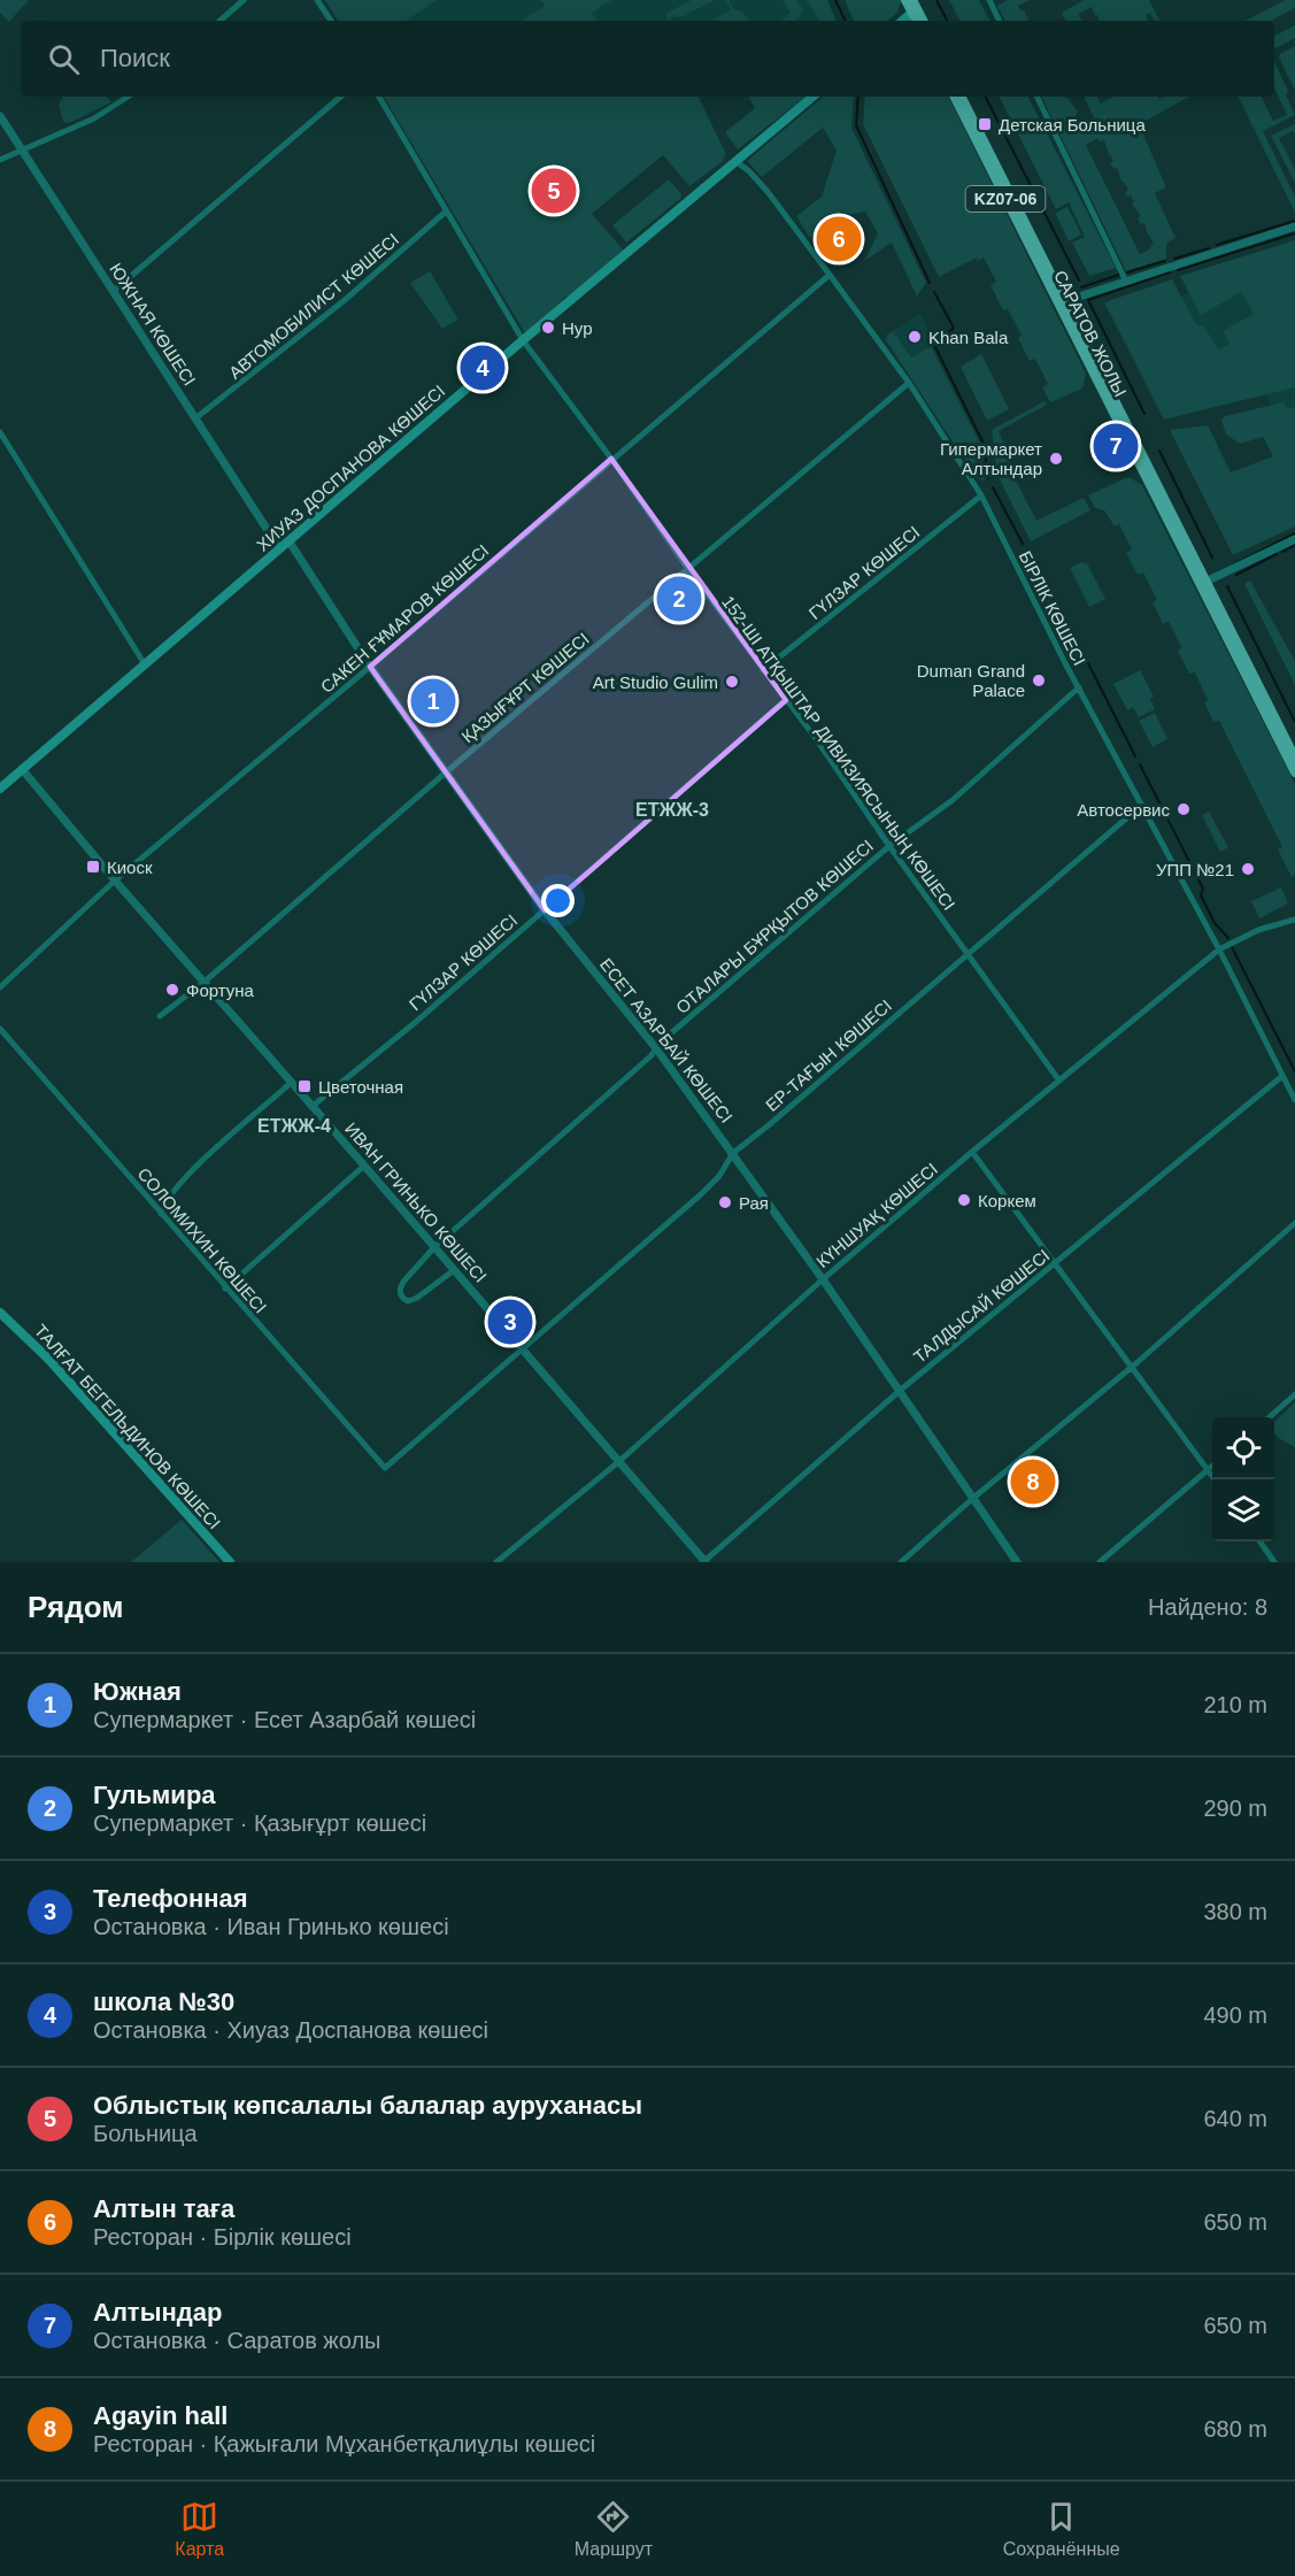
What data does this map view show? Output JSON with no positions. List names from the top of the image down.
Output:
{
  "streets": {
    "main road": [
      "KZ07-06",
      "САРАТОВ ЖОЛЫ",
      "ХИУАЗ ДОСПАНОВА КӨШЕСІ",
      "ТАЛҒАТ БЕГЕЛЬДИНОВ КӨШЕСІ"
    ],
    "street": [
      "АВТОМОБИЛИСТ КӨШЕСІ",
      "ЮЖНАЯ КӨШЕСІ",
      "ГҮЛЗАР КӨШЕСІ",
      "БІРЛІК КӨШЕСІ",
      "САКЕН ҒҰМАРОВ КӨШЕСІ",
      "ҚАЗЫҒҰРТ КӨШЕСІ",
      "152-ШІ АТҚЫШТАР ДИВИЗИЯСЫНЫҢ КӨШЕСІ",
      "ОТАЛАРЫ БҰРҚЫТОВ КӨШЕСІ",
      "ЕСЕТ АЗАРБАЙ КӨШЕСІ",
      "ЕР-ТАҒЫН КӨШЕСІ",
      "ИВАН ГРИНЬКО КӨШЕСІ",
      "КҮНШУАҚ КӨШЕСІ",
      "СОЛОМИХИН КӨШЕСІ",
      "ТАЛДЫСАЙ КӨШЕСІ"
    ]
  },
  "crossings": [
    ["АВТОМОБИЛИСТ КӨШЕСІ", "ЮЖНАЯ КӨШЕСІ"],
    ["АВТОМОБИЛИСТ КӨШЕСІ", "152-ШІ АТҚЫШТАР ДИВИЗИЯСЫНЫҢ КӨШЕСІ"],
    ["ЮЖНАЯ КӨШЕСІ", "ХИУАЗ ДОСПАНОВА КӨШЕСІ"],
    ["ХИУАЗ ДОСПАНОВА КӨШЕСІ", "БІРЛІК КӨШЕСІ"],
    ["ХИУАЗ ДОСПАНОВА КӨШЕСІ", "152-ШІ АТҚЫШТАР ДИВИЗИЯСЫНЫҢ КӨШЕСІ"],
    ["ХИУАЗ ДОСПАНОВА КӨШЕСІ", "ЕСЕТ АЗАРБАЙ КӨШЕСІ"],
    ["ХИУАЗ ДОСПАНОВА КӨШЕСІ", "ИВАН ГРИНЬКО КӨШЕСІ"],
    ["ГҮЛЗАР КӨШЕСІ", "БІРЛІК КӨШЕСІ"],
    ["ГҮЛЗАР КӨШЕСІ", "152-ШІ АТҚЫШТАР ДИВИЗИЯСЫНЫҢ КӨШЕСІ"],
    ["ГҮЛЗАР КӨШЕСІ", "ЕСЕТ АЗАРБАЙ КӨШЕСІ"],
    ["ГҮЛЗАР КӨШЕСІ", "ИВАН ГРИНЬКО КӨШЕСІ"],
    ["БІРЛІК КӨШЕСІ", "САКЕН ҒҰМАРОВ КӨШЕСІ"],
    ["БІРЛІК КӨШЕСІ", "ҚАЗЫҒҰРТ КӨШЕСІ"],
    ["БІРЛІК КӨШЕСІ", "ОТАЛАРЫ БҰРҚЫТОВ КӨШЕСІ"],
    ["БІРЛІК КӨШЕСІ", "ЕР-ТАҒЫН КӨШЕСІ"],
    ["БІРЛІК КӨШЕСІ", "КҮНШУАҚ КӨШЕСІ"],
    ["БІРЛІК КӨШЕСІ", "ТАЛДЫСАЙ КӨШЕСІ"],
    ["САКЕН ҒҰМАРОВ КӨШЕСІ", "152-ШІ АТҚЫШТАР ДИВИЗИЯСЫНЫҢ КӨШЕСІ"],
    ["САКЕН ҒҰМАРОВ КӨШЕСІ", "ЕСЕТ АЗАРБАЙ КӨШЕСІ"],
    ["САКЕН ҒҰМАРОВ КӨШЕСІ", "ИВАН ГРИНЬКО КӨШЕСІ"],
    ["ҚАЗЫҒҰРТ КӨШЕСІ", "152-ШІ АТҚЫШТАР ДИВИЗИЯСЫНЫҢ КӨШЕСІ"],
    ["ҚАЗЫҒҰРТ КӨШЕСІ", "ЕСЕТ АЗАРБАЙ КӨШЕСІ"],
    ["ҚАЗЫҒҰРТ КӨШЕСІ", "ИВАН ГРИНЬКО КӨШЕСІ"],
    ["152-ШІ АТҚЫШТАР ДИВИЗИЯСЫНЫҢ КӨШЕСІ", "ОТАЛАРЫ БҰРҚЫТОВ КӨШЕСІ"],
    ["152-ШІ АТҚЫШТАР ДИВИЗИЯСЫНЫҢ КӨШЕСІ", "ЕР-ТАҒЫН КӨШЕСІ"],
    ["152-ШІ АТҚЫШТАР ДИВИЗИЯСЫНЫҢ КӨШЕСІ", "КҮНШУАҚ КӨШЕСІ"],
    ["ОТАЛАРЫ БҰРҚЫТОВ КӨШЕСІ", "ЕСЕТ АЗАРБАЙ КӨШЕСІ"],
    ["ОТАЛАРЫ БҰРҚЫТОВ КӨШЕСІ", "ИВАН ГРИНЬКО КӨШЕСІ"],
    ["ЕСЕТ АЗАРБАЙ КӨШЕСІ", "ЕР-ТАҒЫН КӨШЕСІ"],
    ["ЕСЕТ АЗАРБАЙ КӨШЕСІ", "КҮНШУАҚ КӨШЕСІ"],
    ["ЕСЕТ АЗАРБАЙ КӨШЕСІ", "ТАЛДЫСАЙ КӨШЕСІ"],
    ["ЕР-ТАҒЫН КӨШЕСІ", "ИВАН ГРИНЬКО КӨШЕСІ"],
    ["ЕР-ТАҒЫН КӨШЕСІ", "СОЛОМИХИН КӨШЕСІ"],
    ["ИВАН ГРИНЬКО КӨШЕСІ", "КҮНШУАҚ КӨШЕСІ"],
    ["ИВАН ГРИНЬКО КӨШЕСІ", "ТАЛДЫСАЙ КӨШЕСІ"]
  ],
  "districts": ["ЕТЖЖ-3", "ЕТЖЖ-4"],
  "places": {
    "transit": ["Детская Больница", "Киоск", "Цветочная"],
    "other": [
      "Нур",
      "Khan Bala",
      "Гипермаркет Алтындар",
      "Duman Grand Palace",
      "Art Studio Gulim",
      "Автосервис",
      "УПП №21",
      "Фортуна",
      "Коркем",
      "Рая"
    ]
  },
  "page": {
    "search": "Поиск",
    "pins": [
      "5",
      "6",
      "4",
      "7",
      "2",
      "1",
      "3",
      "8"
    ],
    "heading": ["Рядом", "Найдено: 8"],
    "list": [
      {
        "mark": "1",
        "name": "Южная",
        "note": "Супермаркет · Есет Азарбай көшесі",
        "value": "210 m"
      },
      {
        "mark": "2",
        "name": "Гульмира",
        "note": "Супермаркет · Қазығұрт көшесі",
        "value": "290 m"
      },
      {
        "mark": "3",
        "name": "Телефонная",
        "note": "Остановка · Иван Гринько көшесі",
        "value": "380 m"
      },
      {
        "mark": "4",
        "name": "школа №30",
        "note": "Остановка · Хиуаз Доспанова көшесі",
        "value": "490 m"
      },
      {
        "mark": "5",
        "name": "Облыстық көпсалалы балалар ауруханасы",
        "note": "Больница",
        "value": "640 m"
      },
      {
        "mark": "6",
        "name": "Алтын таға",
        "note": "Ресторан · Бірлік көшесі",
        "value": "650 m"
      },
      {
        "mark": "7",
        "name": "Алтындар",
        "note": "Остановка · Саратов жолы",
        "value": "650 m"
      },
      {
        "mark": "8",
        "name": "Agayin hall",
        "note": "Ресторан · Қажығали Мұханбетқалиұлы көшесі",
        "value": "680 m"
      }
    ],
    "nav": ["Карта", "Маршрут", "Сохранённые"]
  }
}
